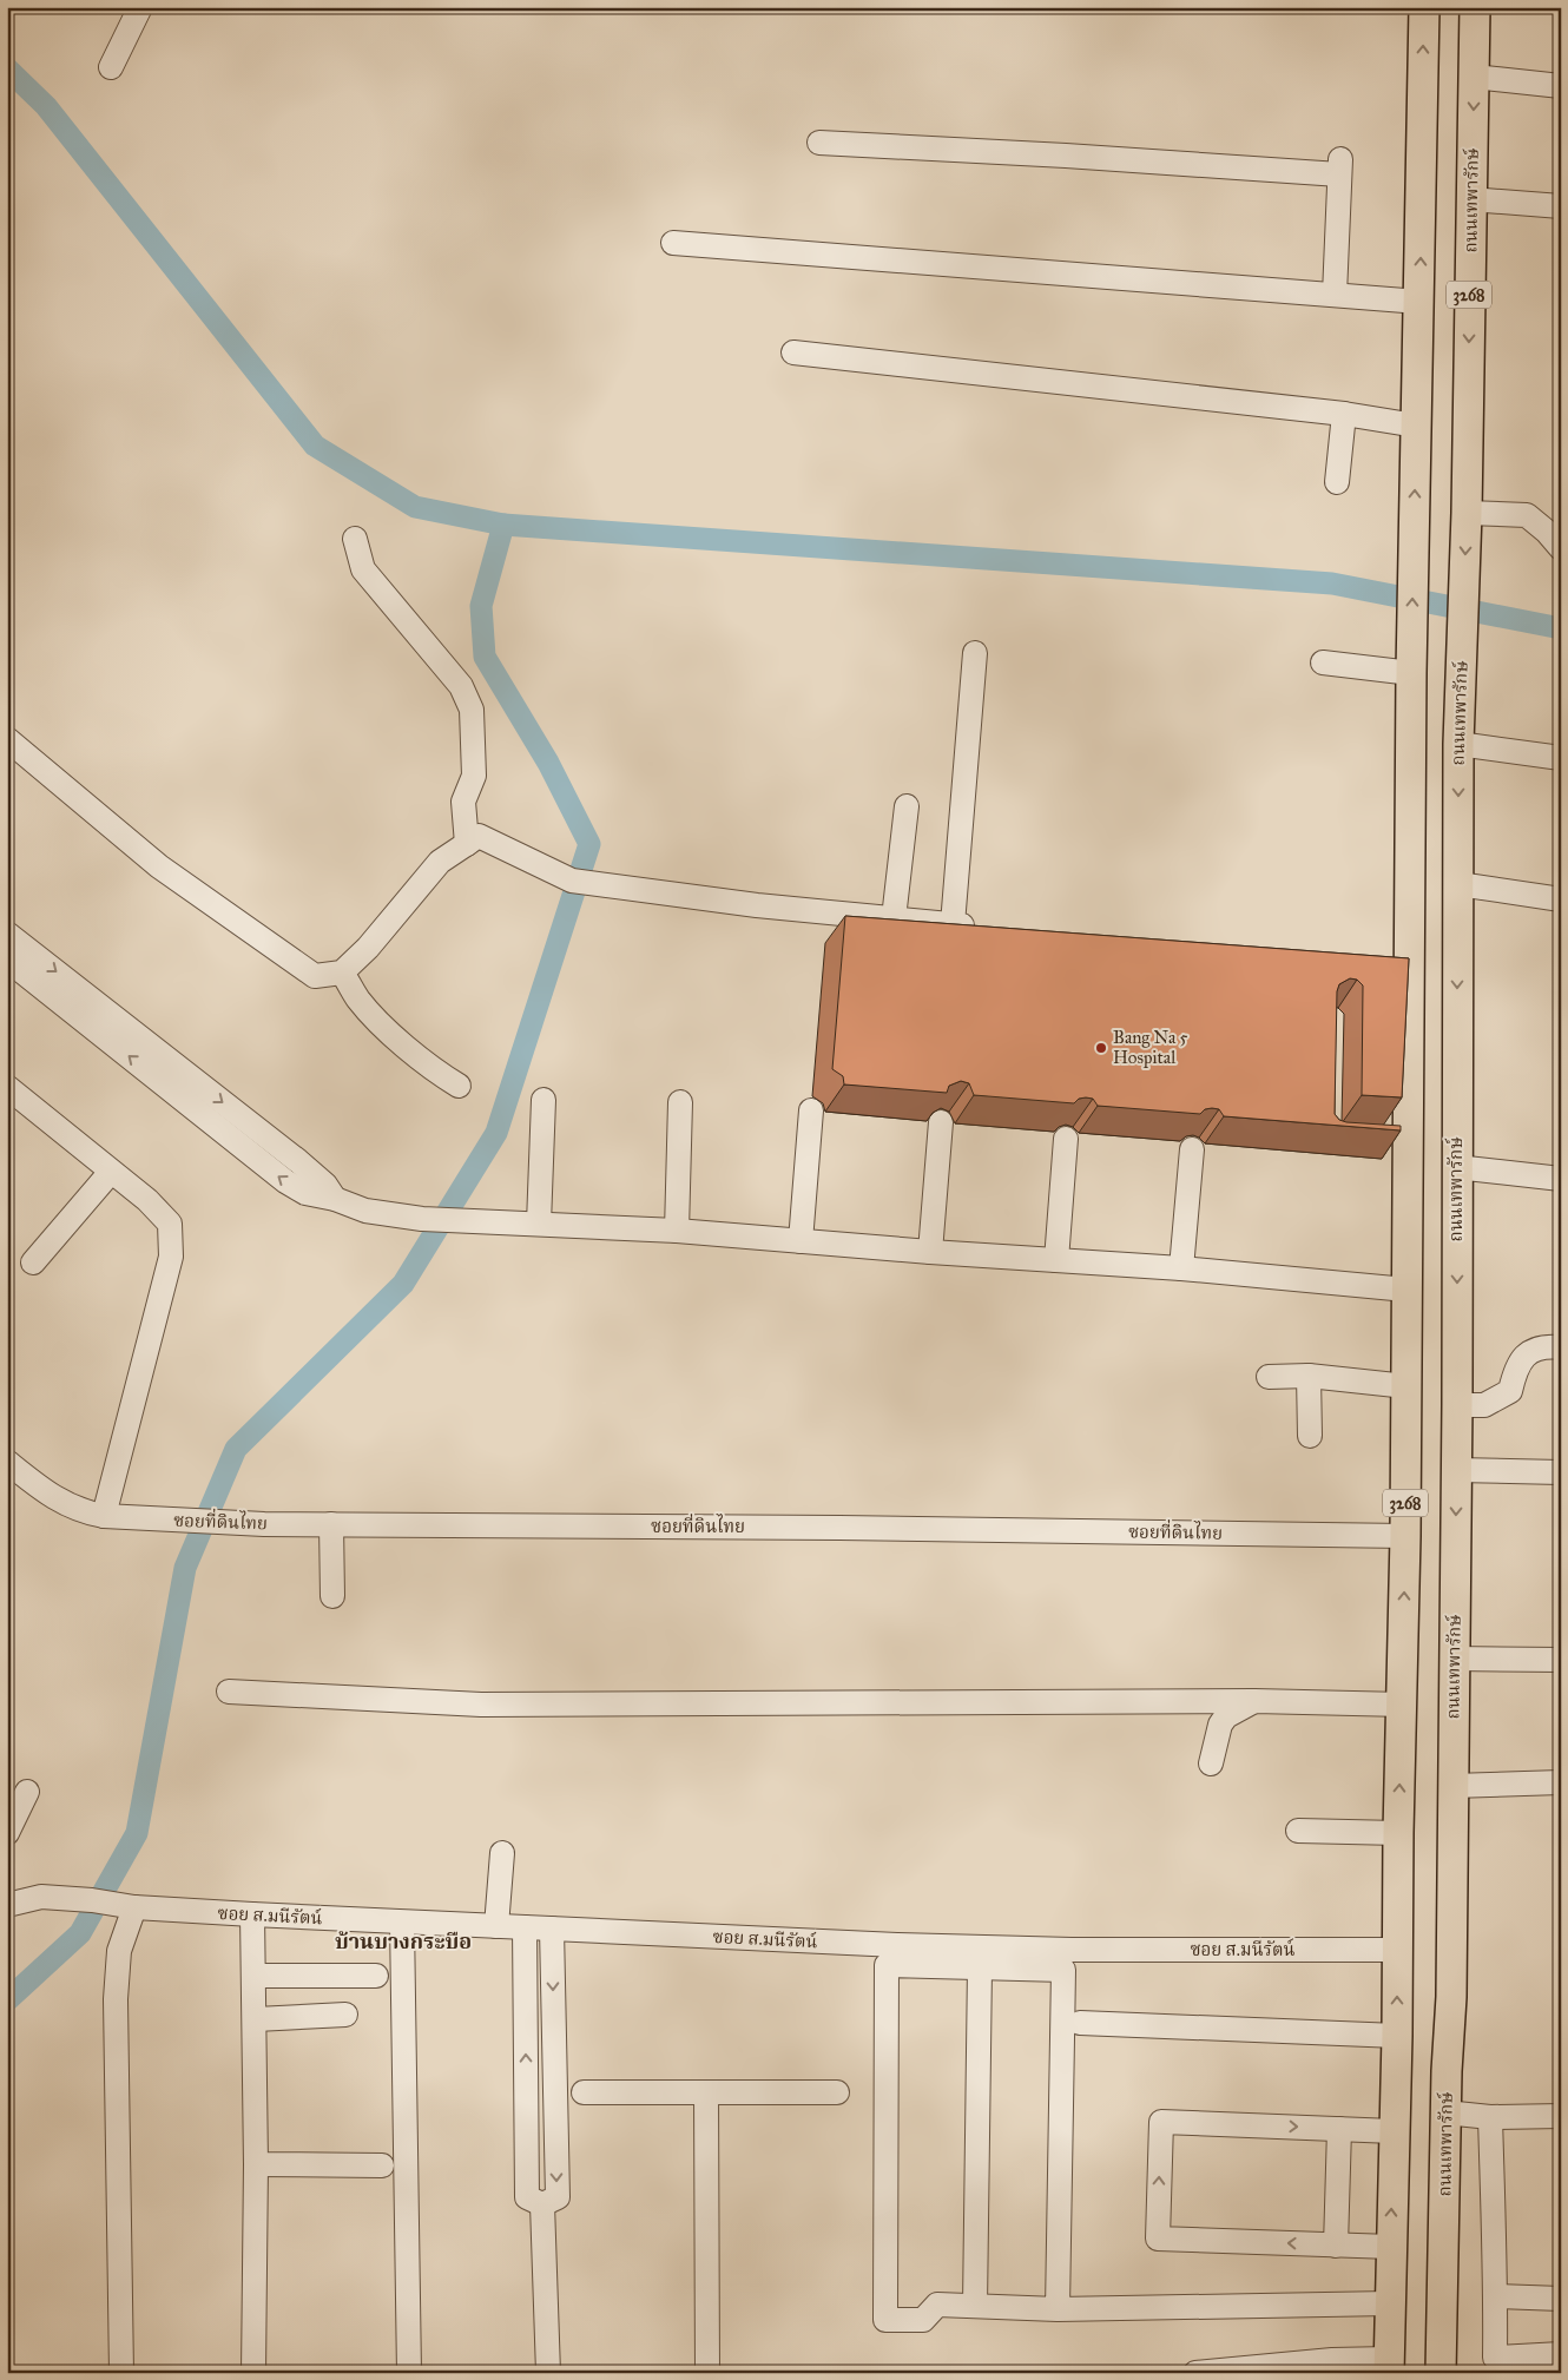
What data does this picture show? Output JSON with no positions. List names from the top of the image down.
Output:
{
  "streets": {
    "main road": ["ถนนเทพารักษ์", "3268"],
    "street": ["ซอยที่ดินไทย", "ซอย ส.มนีรัตน์"]
  },
  "crossings": [
    ["3268", "ซอยที่ดินไทย"],
    ["3268", "ซอย ส.มนีรัตน์"]
  ],
  "districts": ["บ้านบางกระบือ"],
  "places": ["Bang Na 5 Hospital"]
}
